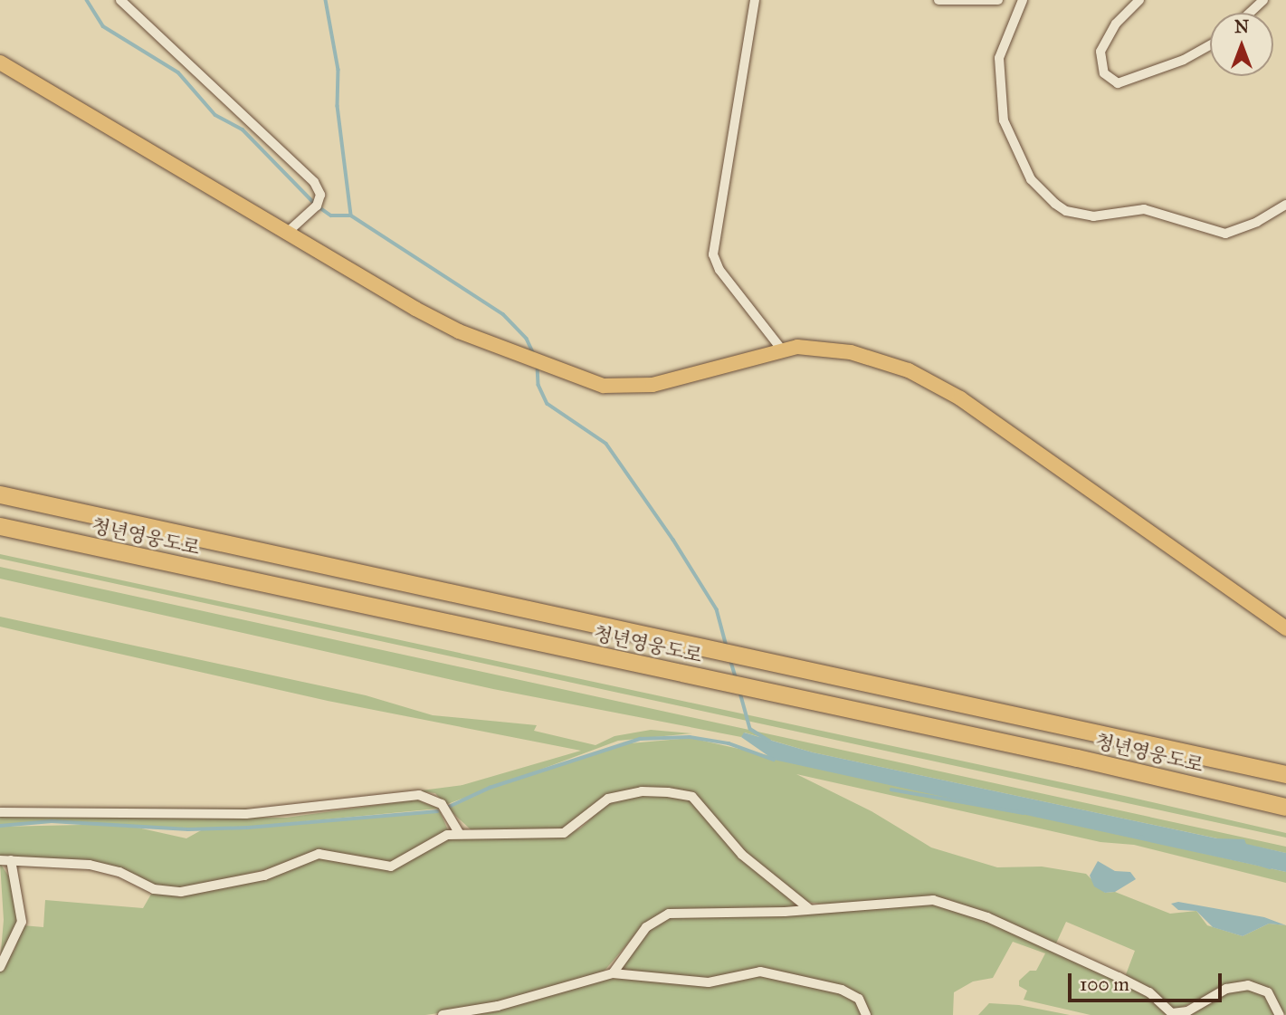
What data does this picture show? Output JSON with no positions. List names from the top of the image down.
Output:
{
  "streets": {
    "highway": ["청년영웅도로"]
  },
  "scale_bar": "100 m",
  "north": "top"
}
